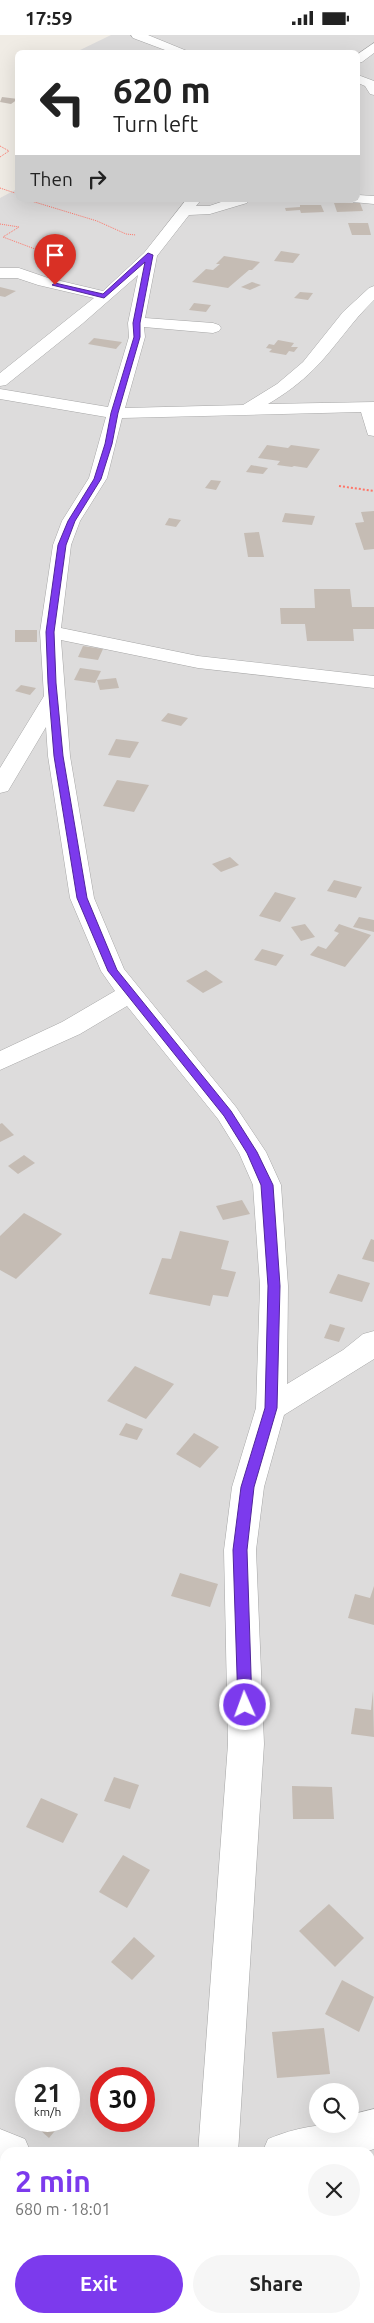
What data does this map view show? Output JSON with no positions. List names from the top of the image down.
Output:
{
  "page": {
    "status": "17:59",
    "turn": ["620 m", "Turn left"],
    "then": "Then",
    "speed": "21 km/h",
    "limit": "30",
    "heading": ["2 min", "680 m · 18:01"],
    "buttons": ["Exit", "Share"]
  }
}
